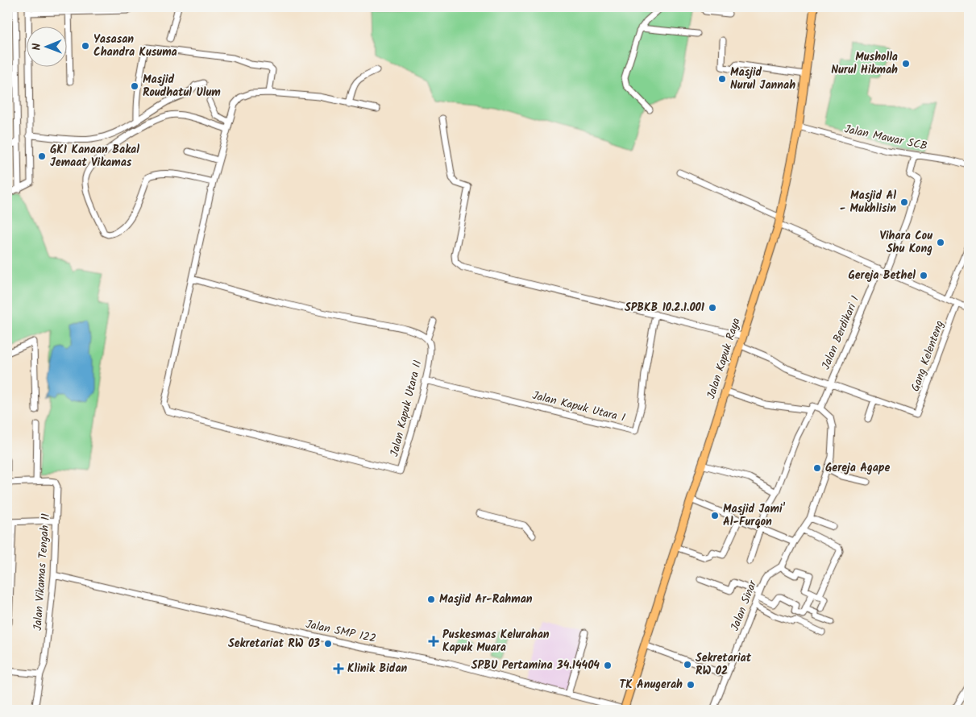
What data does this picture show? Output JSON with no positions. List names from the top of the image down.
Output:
{
  "streets": {
    "main road": ["Jalan Kapuk Raya"],
    "street": [
      "Jalan Mawar SCB",
      "Jalan Berdikari I",
      "Gang Kelenteng",
      "Jalan Kapuk Utara I",
      "Jalan Kapuk Utara II",
      "Jalan Vikamas Tengah 11",
      "Jalan Sinar",
      "Jalan SMP 122"
    ]
  },
  "crossings": [
    ["Jalan Mawar SCB", "Jalan Kapuk Raya"],
    ["Jalan Kapuk Raya", "Jalan SMP 122"],
    ["Jalan Kapuk Utara I", "Jalan Kapuk Utara II"],
    ["Jalan Vikamas Tengah 11", "Jalan SMP 122"]
  ],
  "places": {
    "other": [
      "Yasasan Chandra Kusuma",
      "Musholla Nurul Hikmah",
      "Masjid Nurul Jannah",
      "Masjid Roudhatul Ulum",
      "GKI Kanaan Bakal Jemaat Vikamas",
      "Masjid Al - Mukhlisin",
      "Vihara Cou Shu Kong",
      "Gereja Bethel",
      "SPBKB 10.2.1.001",
      "Gereja Agape",
      "Masjid Jami' Al-Furqon",
      "Masjid Ar-Rahman",
      "Sekretariat RW 03",
      "Sekretariat RW 02",
      "SPBU Pertamina 34.14404",
      "TK Anugerah"
    ],
    "health": ["Puskesmas Kelurahan Kapuk Muara", "Klinik Bidan"]
  },
  "north": "left"
}
